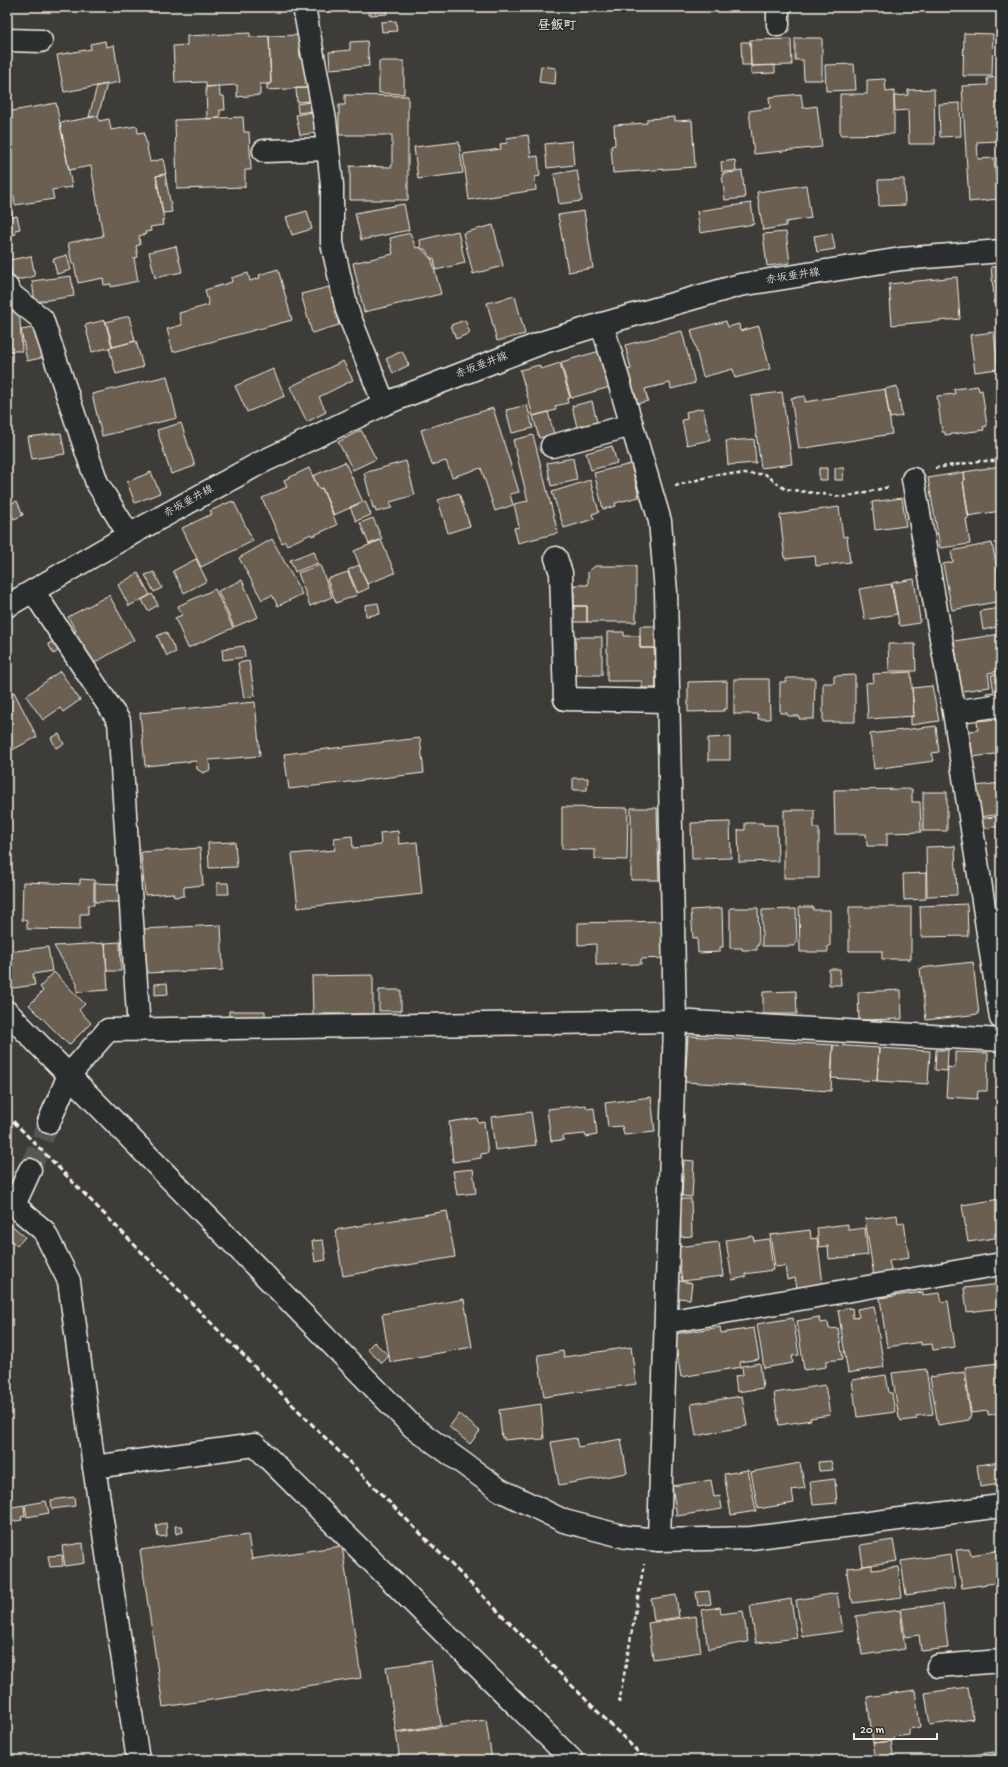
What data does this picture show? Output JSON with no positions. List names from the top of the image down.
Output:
{
  "streets": {
    "street": ["赤坂垂井線"]
  },
  "districts": ["昼飯町"],
  "scale_bar": "20 m"
}
